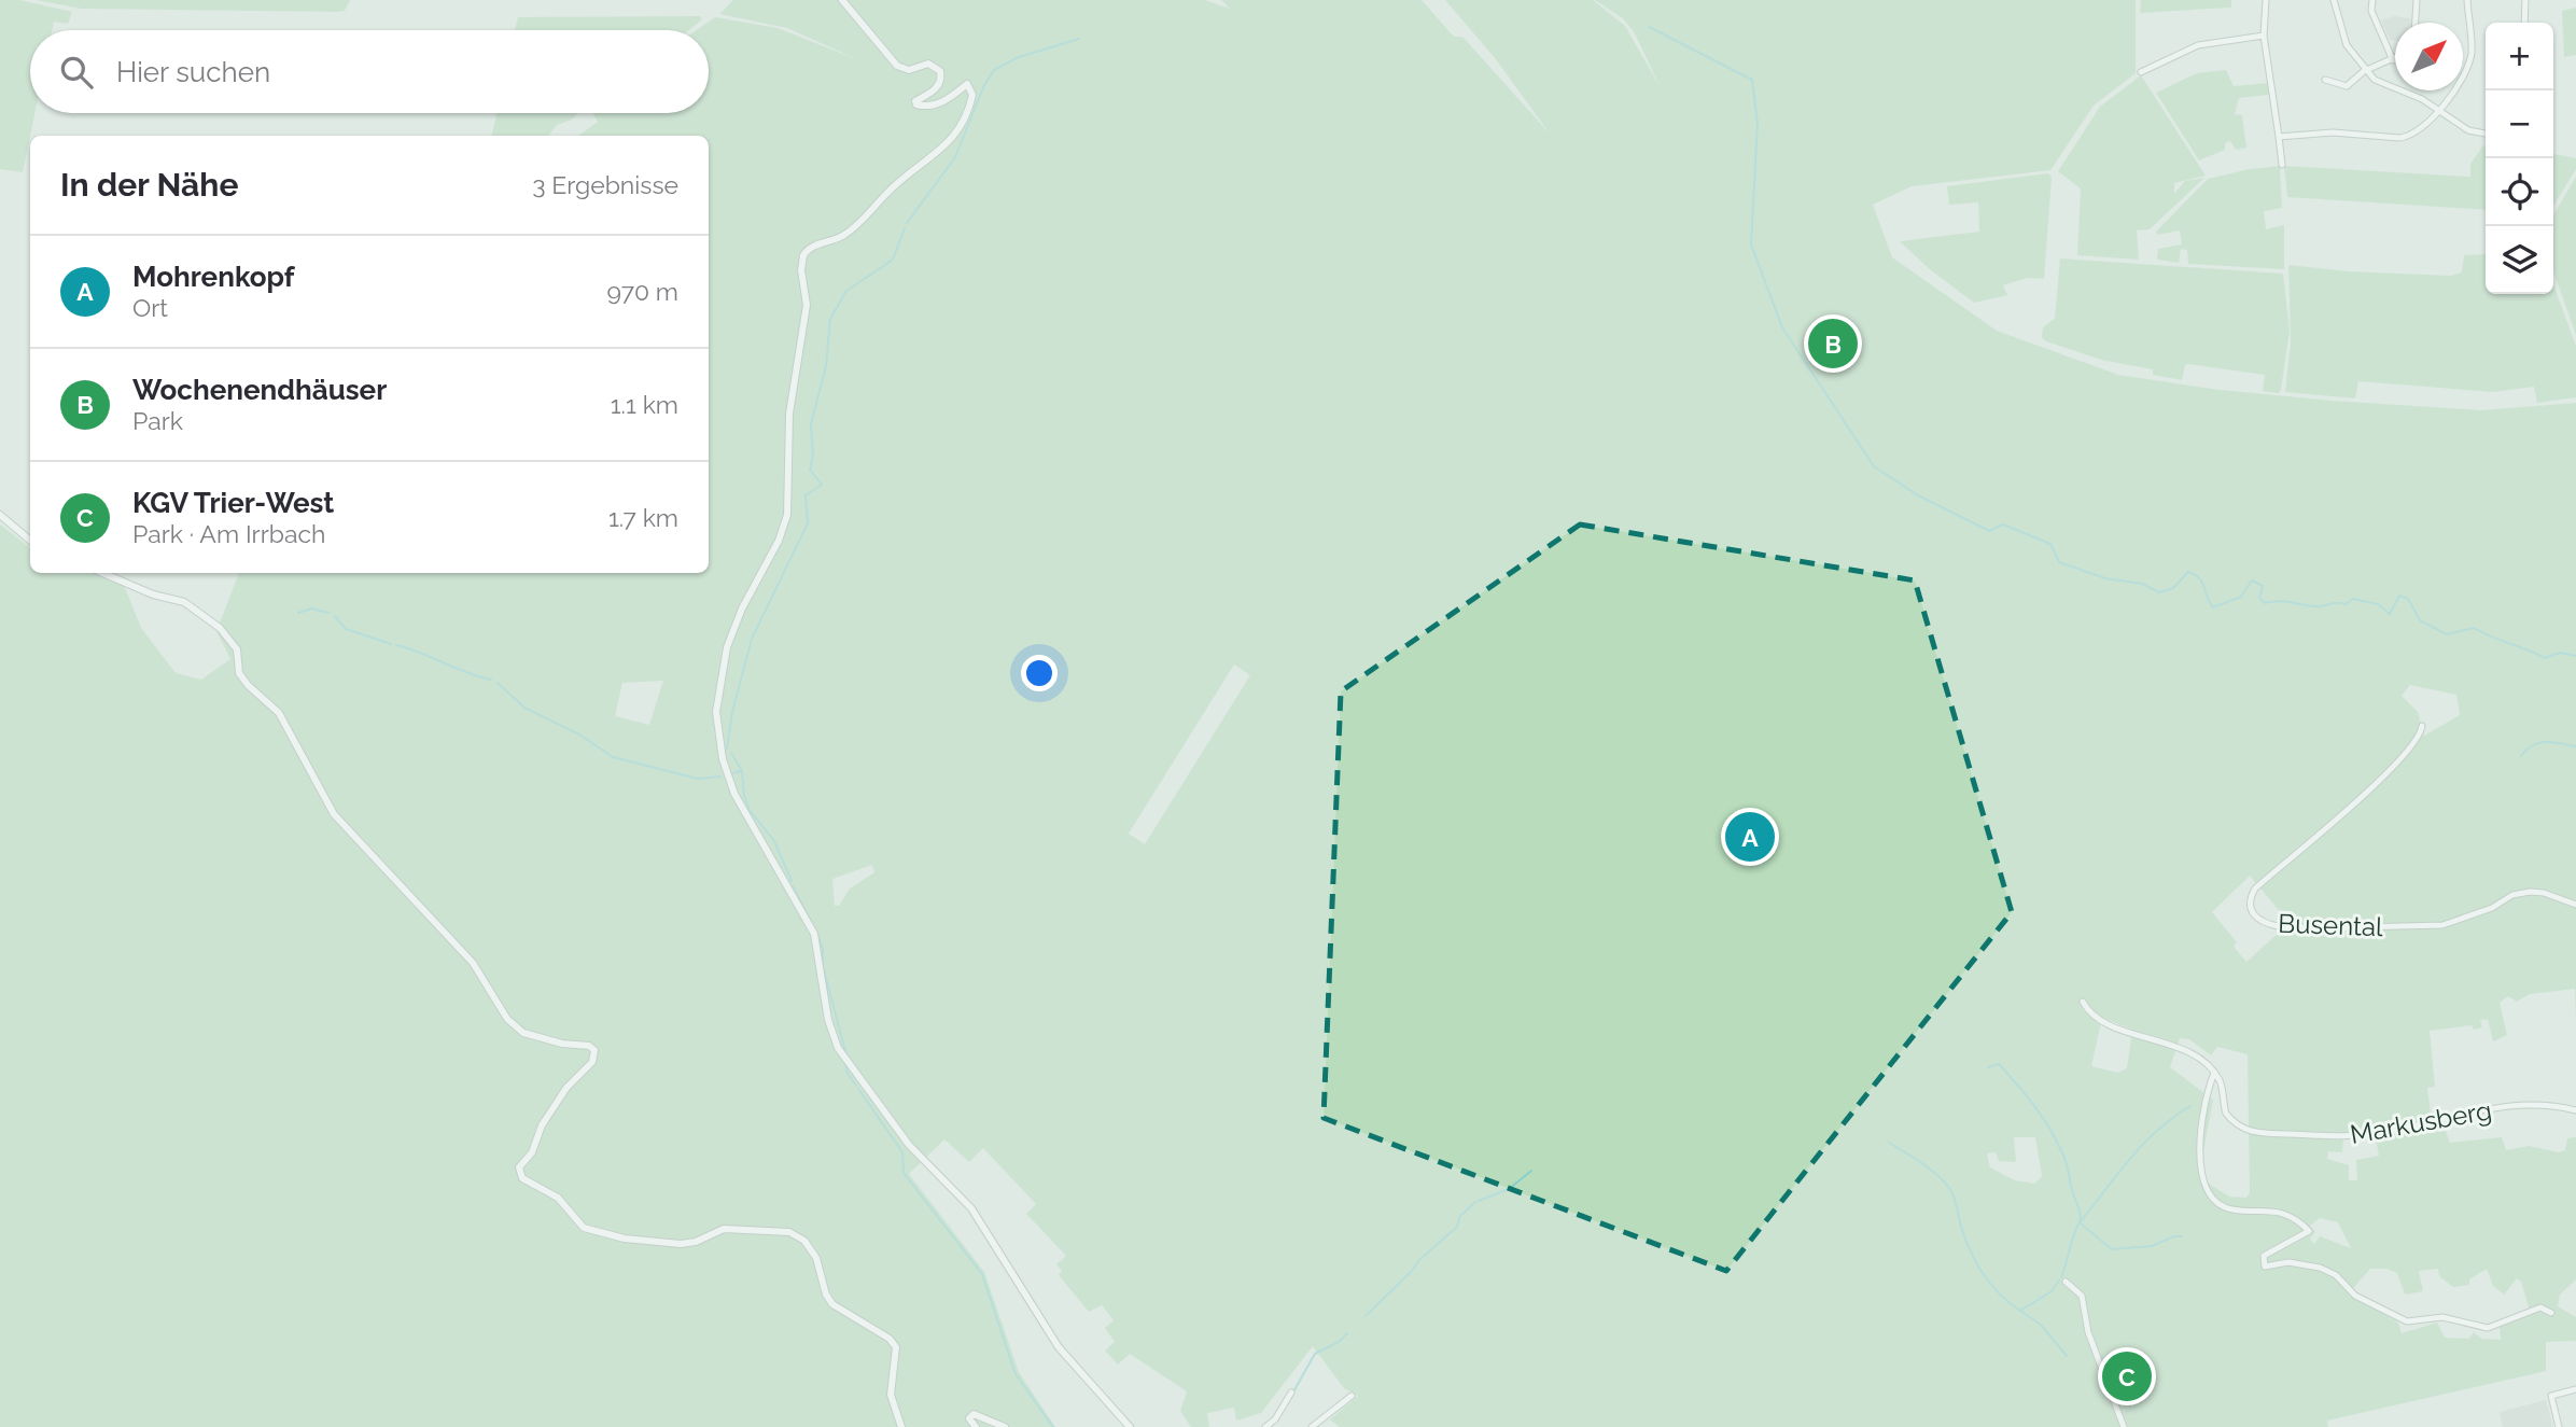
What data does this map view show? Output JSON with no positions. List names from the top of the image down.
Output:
{
  "streets": {
    "street": ["Busental", "Markusberg"]
  },
  "north": "top right",
  "page": {
    "map_buttons": ["+", "−"],
    "search": "Hier suchen",
    "heading": ["In der Nähe", "3 Ergebnisse"],
    "list": [
      {
        "mark": "A",
        "name": "Mohrenkopf",
        "note": "Ort",
        "value": "970 m"
      },
      {
        "mark": "B",
        "name": "Wochenendhäuser",
        "note": "Park",
        "value": "1.1 km"
      },
      {
        "mark": "C",
        "name": "KGV Trier-West",
        "note": "Park · Am Irrbach",
        "value": "1.7 km"
      }
    ],
    "pins": ["B", "A", "C"]
  }
}
